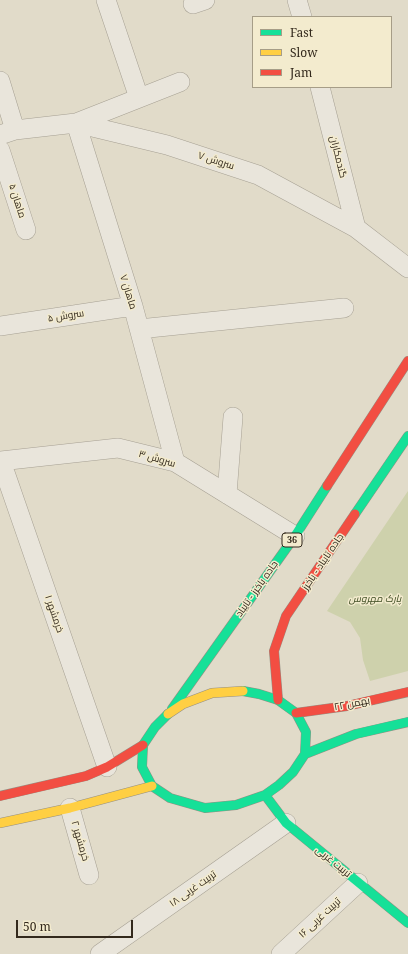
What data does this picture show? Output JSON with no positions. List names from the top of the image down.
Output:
{
  "streets": {
    "main road": [
      "36",
      "جاده تایباد - باخرز",
      "جاده باخرز - تایباد",
      "۲۲ بهمن",
      "تربیت غربی"
    ],
    "street": [
      "گندمکاران",
      "سروش ۷",
      "ماهان ۵",
      "ماهان ۷",
      "سروش ۵",
      "سروش ۳",
      "خرمشهر ۱",
      "خرمشهر ۲",
      "تربیت غربی ۱۸",
      "تربیت غربی ۱۶"
    ]
  },
  "crossings": [
    ["گندمکاران", "سروش ۷"],
    ["سروش ۷", "ماهان ۷"],
    ["ماهان ۷", "سروش ۵"],
    ["ماهان ۷", "سروش ۳"],
    ["سروش ۳", "جاده باخرز - تایباد"],
    ["سروش ۳", "خرمشهر ۱"],
    ["جاده تایباد - باخرز", "جاده باخرز - تایباد"],
    ["جاده تایباد - باخرز", "۲۲ بهمن"],
    ["جاده تایباد - باخرز", "تربیت غربی"],
    ["جاده باخرز - تایباد", "۲۲ بهمن"],
    ["جاده باخرز - تایباد", "تربیت غربی"],
    ["۲۲ بهمن", "تربیت غربی"],
    ["تربیت غربی", "تربیت غربی ۱۸"],
    ["تربیت غربی", "تربیت غربی ۱۶"]
  ],
  "parks": ["پارک مهروس"],
  "legend": ["Fast", "Slow", "Jam"],
  "scale_bar": "50 m"
}
